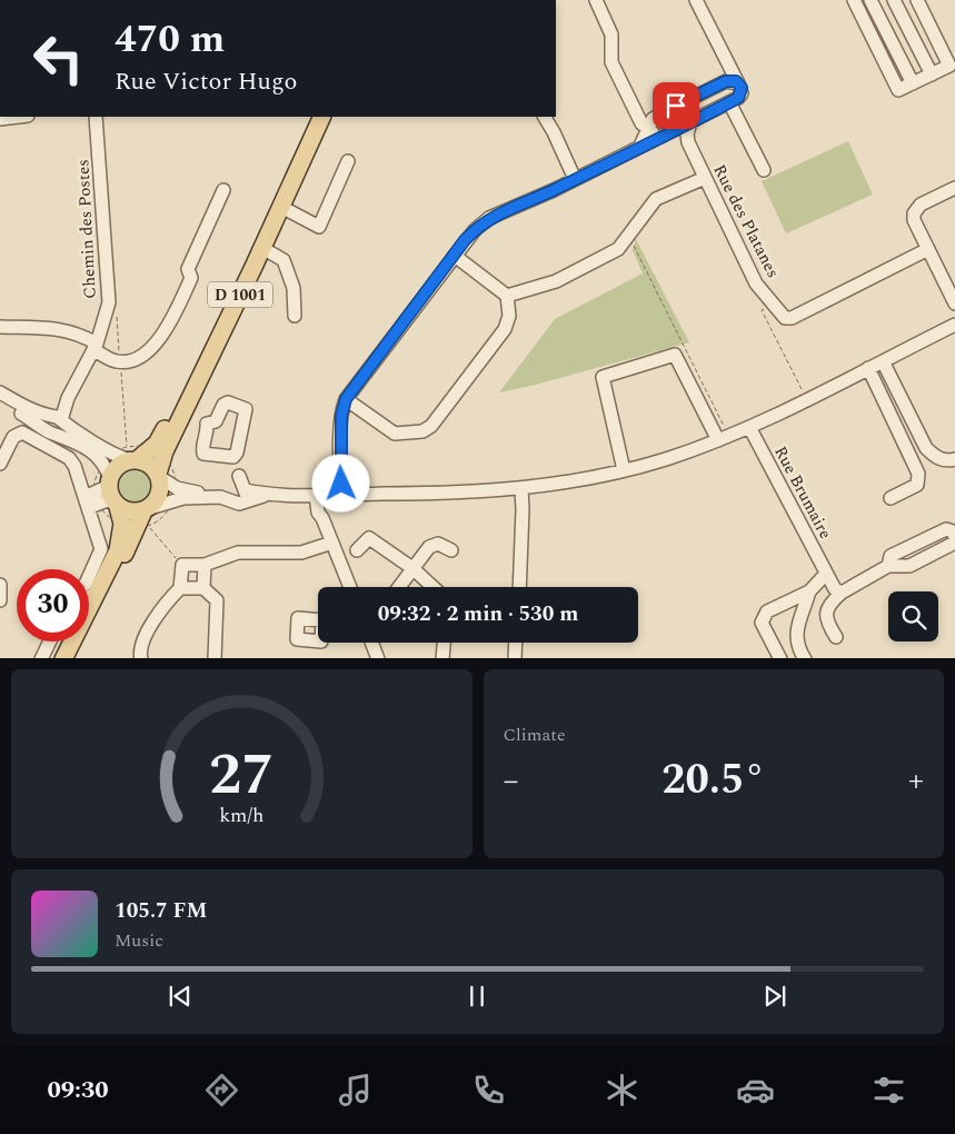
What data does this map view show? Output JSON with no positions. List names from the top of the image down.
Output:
{
  "streets": {
    "main road": ["D 1001"],
    "street": ["Rue des Platanes", "Chemin des Postes", "Rue Brumaire"]
  },
  "page": {
    "turn": ["470 m", "Rue Victor Hugo"],
    "limit": "30",
    "trip": "09:32 · 2 min · 530 m",
    "tile": "Climate",
    "heat": ["−", "20.5°", "+"],
    "song": ["105.7 FM", "Music"],
    "tabs": "09:30",
    "gauge": ["27", "km/h"]
  }
}
